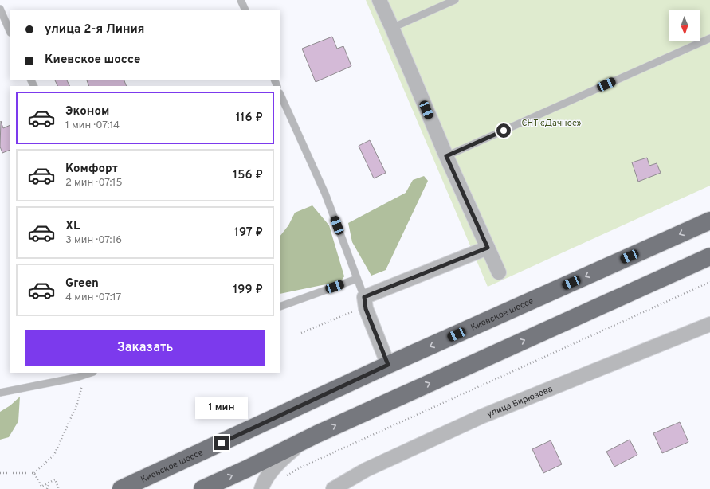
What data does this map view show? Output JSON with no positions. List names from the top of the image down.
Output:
{
  "streets": {
    "highway": ["Киевское шоссе"],
    "street": ["улица Бирюзова"]
  },
  "parks": ["СНТ «Дачное»"],
  "north": "bottom",
  "page": {
    "banner": ["улица 2-я Линия", "Киевское шоссе"],
    "list": [
      {
        "name": "Эконом",
        "note": "1 мин · 07:14",
        "value": "116 ₽"
      },
      {
        "name": "Комфорт",
        "note": "2 мин · 07:15",
        "value": "156 ₽"
      },
      {
        "name": "XL",
        "note": "3 мин · 07:16",
        "value": "197 ₽"
      },
      {
        "name": "Green",
        "note": "4 мин · 07:17",
        "value": "199 ₽"
      }
    ],
    "buttons": "Заказать",
    "bubble": "1 мин"
  }
}
